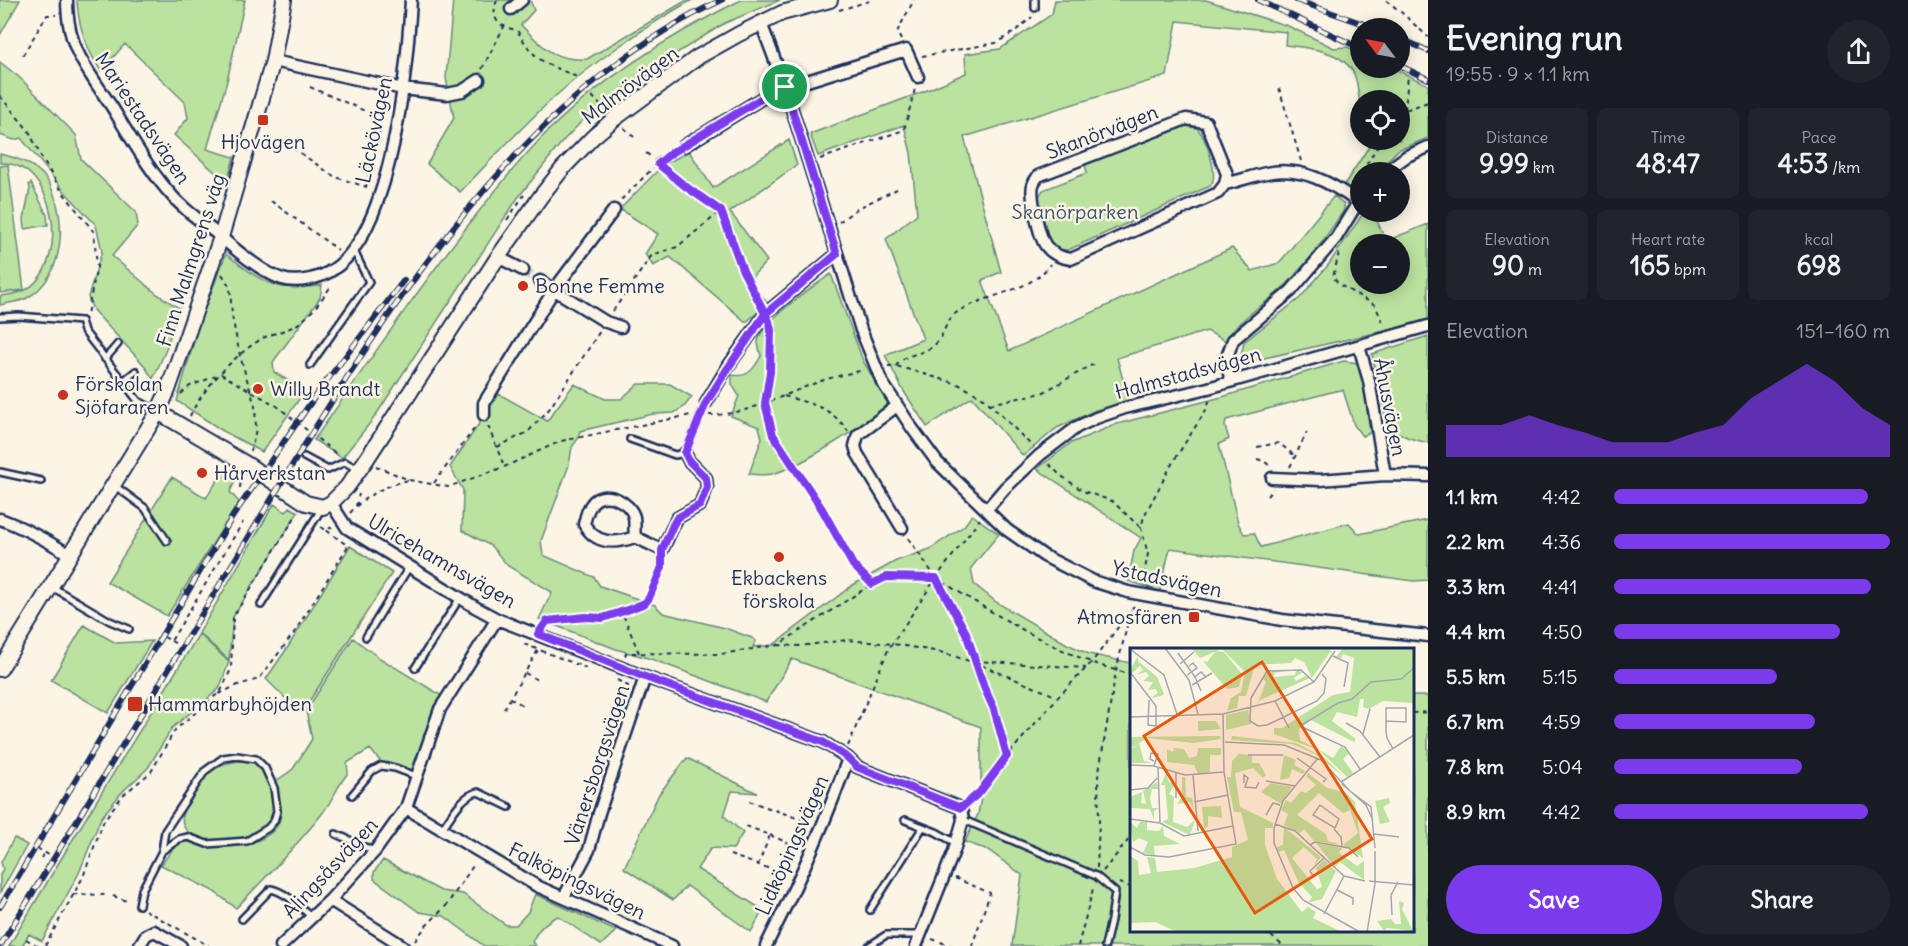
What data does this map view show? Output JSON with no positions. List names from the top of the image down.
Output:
{
  "streets": {
    "street": [
      "Malmövägen",
      "Mariestadsvägen",
      "Läckövägen",
      "Skanörvägen",
      "Finn Malmgrens väg",
      "Halmstadsvägen",
      "Åhusvägen",
      "Ulricehamnsvägen",
      "Ystadsvägen",
      "Vänersborgsvägen",
      "Lidköpingsvägen",
      "Alingsåsvägen",
      "Falköpingsvägen"
    ]
  },
  "crossings": [
    ["Malmövägen", "Ulricehamnsvägen"],
    ["Malmövägen", "Ystadsvägen"],
    ["Mariestadsvägen", "Läckövägen"],
    ["Mariestadsvägen", "Finn Malmgrens väg"],
    ["Läckövägen", "Finn Malmgrens väg"],
    ["Halmstadsvägen", "Åhusvägen"],
    ["Halmstadsvägen", "Ystadsvägen"],
    ["Ulricehamnsvägen", "Vänersborgsvägen"],
    ["Ulricehamnsvägen", "Lidköpingsvägen"],
    ["Ulricehamnsvägen", "Alingsåsvägen"],
    ["Vänersborgsvägen", "Falköpingsvägen"],
    ["Alingsåsvägen", "Falköpingsvägen"]
  ],
  "parks": ["Skanörparken"],
  "places": {
    "transit": ["Hjovägen", "Atmosfären", "Hammarbyhöjden"],
    "other": [
      "Bonne Femme",
      "Willy Brandt",
      "Förskolan Sjöfararen",
      "Hårverkstan",
      "Ekbackens förskola"
    ]
  },
  "north": "top left",
  "page": {
    "heading": ["Evening run", "19:55 · 9 × 1.1 km"],
    "map_buttons": ["+", "−"],
    "stats": [
      ["Distance", "9.99 km"],
      ["Time", "48:47"],
      ["Pace", "4:53 /km"],
      ["Elevation", "90 m"],
      ["Heart rate", "165 bpm"],
      ["kcal", "698"]
    ],
    "chart": ["Elevation", "151–160 m"],
    "list": [
      {
        "name": "1.1 km",
        "note": "4:42"
      },
      {
        "name": "2.2 km",
        "note": "4:36"
      },
      {
        "name": "3.3 km",
        "note": "4:41"
      },
      {
        "name": "4.4 km",
        "note": "4:50"
      },
      {
        "name": "5.5 km",
        "note": "5:15"
      },
      {
        "name": "6.7 km",
        "note": "4:59"
      },
      {
        "name": "7.8 km",
        "note": "5:04"
      },
      {
        "name": "8.9 km",
        "note": "4:42"
      }
    ],
    "buttons": ["Save", "Share"]
  }
}
